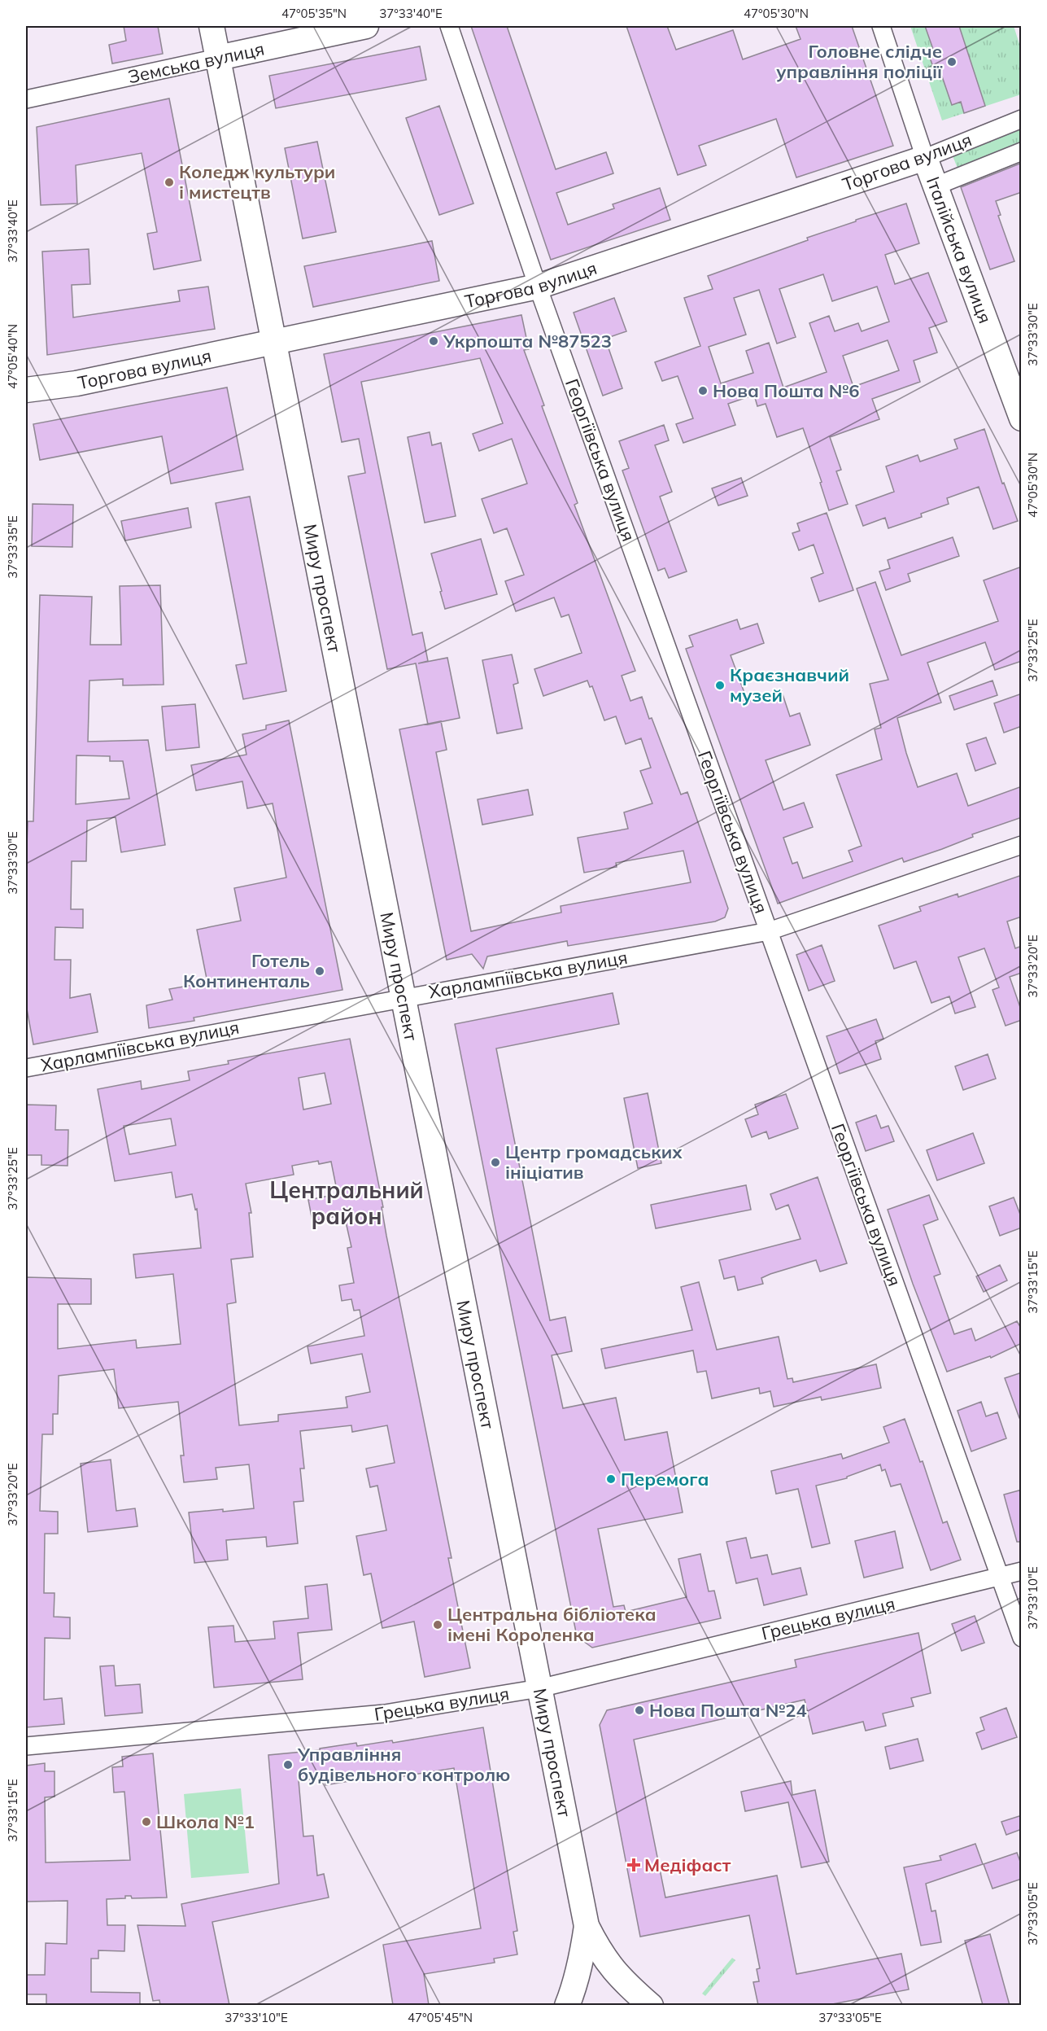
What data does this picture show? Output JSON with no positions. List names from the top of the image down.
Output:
{
  "streets": {
    "main road": [
      "Земська вулиця",
      "Торгова вулиця",
      "Італійська вулиця",
      "Миру проспект"
    ],
    "street": ["Георгіївська вулиця", "Харлампіївська вулиця", "Грецька вулиця"]
  },
  "crossings": [
    ["Земська вулиця", "Миру проспект"],
    ["Торгова вулиця", "Італійська вулиця"],
    ["Торгова вулиця", "Георгіївська вулиця"],
    ["Торгова вулиця", "Миру проспект"],
    ["Георгіївська вулиця", "Харлампіївська вулиця"],
    ["Георгіївська вулиця", "Грецька вулиця"],
    ["Миру проспект", "Харлампіївська вулиця"],
    ["Миру проспект", "Грецька вулиця"]
  ],
  "districts": ["Центральний район"],
  "places": {
    "other": [
      "Головне слідче управління поліції",
      "Коледж культури і мистецтв",
      "Укрпошта №87523",
      "Нова Пошта №6",
      "Краєзнавчий музей",
      "Готель Континенталь",
      "Центр громадських ініціатив",
      "Перемога",
      "Центральна бібліотека імені Короленка",
      "Нова Пошта №24",
      "Управління будівельного контролю",
      "Школа №1"
    ],
    "health": ["Медіфаст"]
  },
  "coordinates": [
    "47°05'35\"N",
    "37°33'40\"E",
    "47°05'30\"N",
    "37°33'30\"E",
    "47°05'40\"N",
    "37°33'35\"E",
    "37°33'25\"E",
    "37°33'20\"E",
    "37°33'15\"E",
    "37°33'10\"E",
    "37°33'05\"E",
    "47°05'45\"N"
  ]
}
